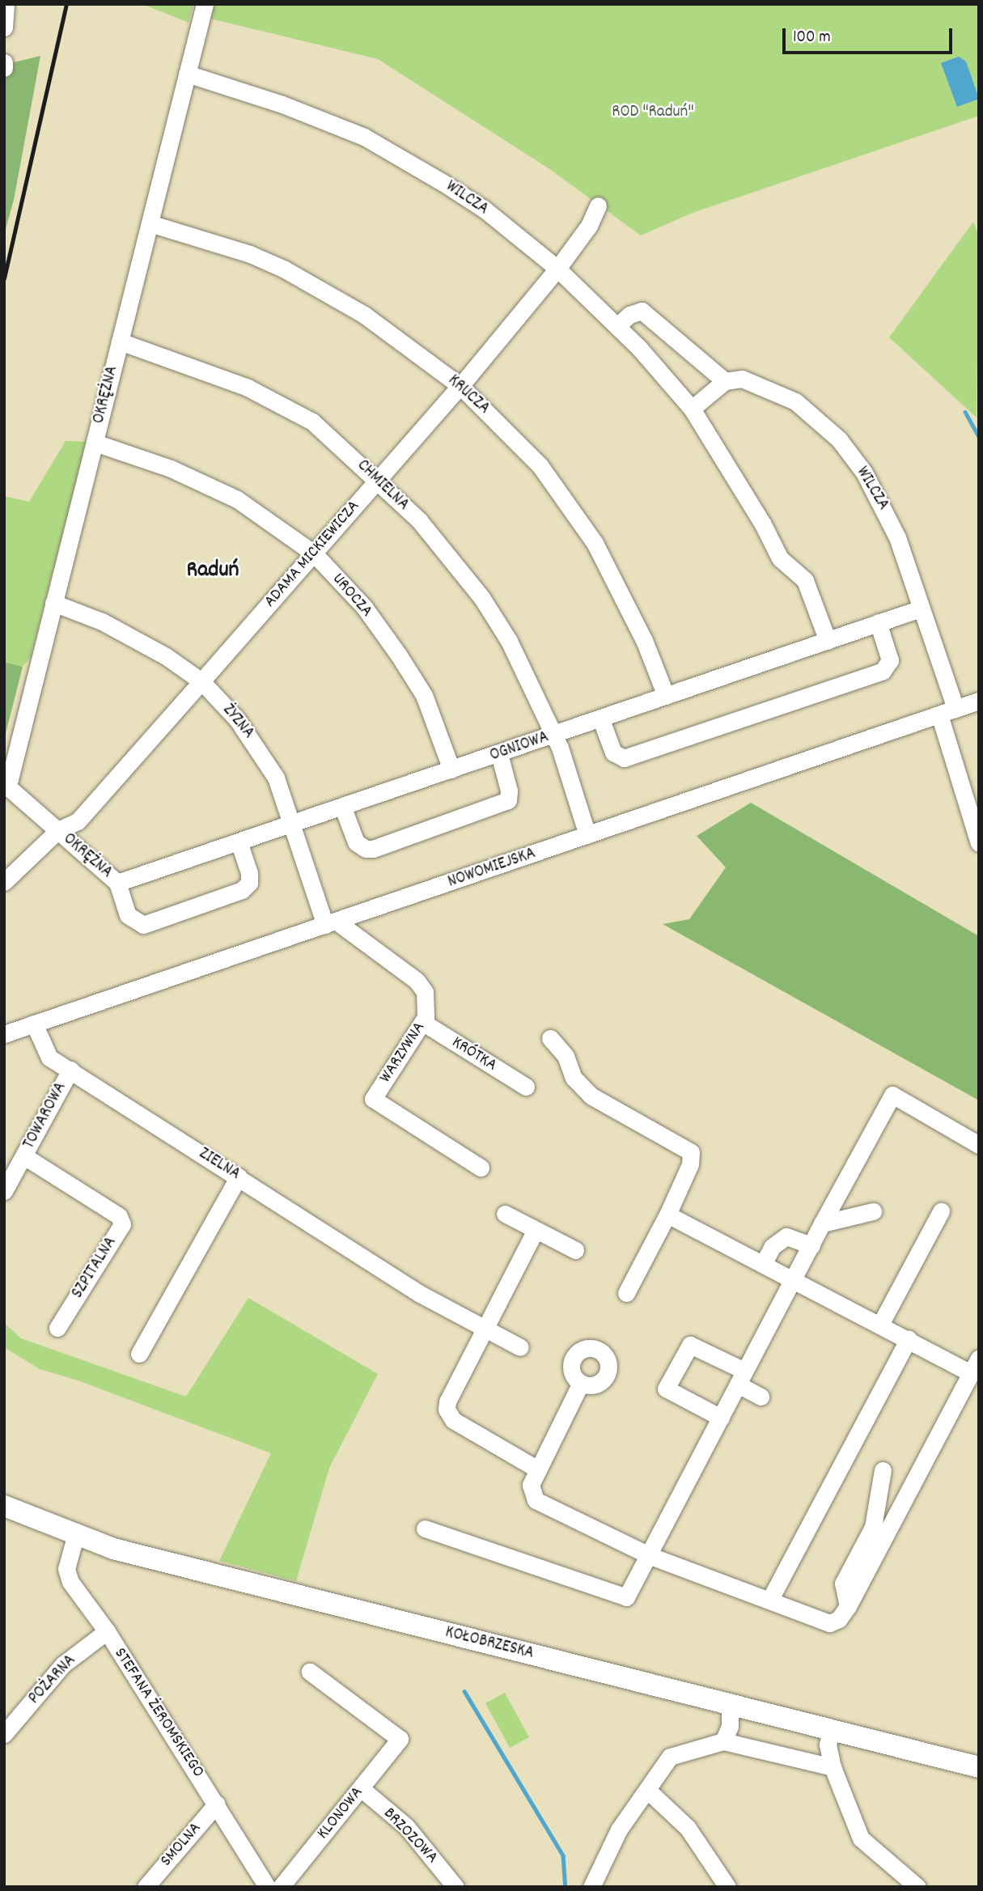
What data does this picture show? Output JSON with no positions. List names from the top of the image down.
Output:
{
  "streets": {
    "main road": ["KOŁOBRZESKA"],
    "street": [
      "WILCZA",
      "OKRĘŻNA",
      "KRUCZA",
      "CHMIELNA",
      "ADAMA MICKIEWICZA",
      "UROCZA",
      "ŻYZNA",
      "OGNIOWA",
      "NOWOMIEJSKA",
      "WARZYWNA",
      "KRÓTKA",
      "TOWAROWA",
      "ZIELNA",
      "SZPITALNA",
      "POŻARNA",
      "STEFANA ŻEROMSKIEGO",
      "KLONOWA",
      "BRZOZOWA",
      "SMOLNA"
    ]
  },
  "crossings": [
    ["WILCZA", "OKRĘŻNA"],
    ["WILCZA", "ADAMA MICKIEWICZA"],
    ["WILCZA", "OGNIOWA"],
    ["WILCZA", "NOWOMIEJSKA"],
    ["OKRĘŻNA", "KRUCZA"],
    ["OKRĘŻNA", "CHMIELNA"],
    ["OKRĘŻNA", "ADAMA MICKIEWICZA"],
    ["OKRĘŻNA", "UROCZA"],
    ["OKRĘŻNA", "ŻYZNA"],
    ["OKRĘŻNA", "OGNIOWA"],
    ["KRUCZA", "ADAMA MICKIEWICZA"],
    ["KRUCZA", "OGNIOWA"],
    ["CHMIELNA", "ADAMA MICKIEWICZA"],
    ["CHMIELNA", "OGNIOWA"],
    ["CHMIELNA", "NOWOMIEJSKA"],
    ["ADAMA MICKIEWICZA", "UROCZA"],
    ["ADAMA MICKIEWICZA", "ŻYZNA"],
    ["UROCZA", "OGNIOWA"],
    ["ŻYZNA", "OGNIOWA"],
    ["ŻYZNA", "NOWOMIEJSKA"],
    ["ŻYZNA", "WARZYWNA"],
    ["NOWOMIEJSKA", "WARZYWNA"],
    ["NOWOMIEJSKA", "ZIELNA"],
    ["WARZYWNA", "KRÓTKA"],
    ["TOWAROWA", "ZIELNA"],
    ["TOWAROWA", "SZPITALNA"],
    ["KOŁOBRZESKA", "STEFANA ŻEROMSKIEGO"],
    ["POŻARNA", "STEFANA ŻEROMSKIEGO"],
    ["STEFANA ŻEROMSKIEGO", "SMOLNA"],
    ["KLONOWA", "BRZOZOWA"]
  ],
  "districts": ["Raduń"],
  "parks": ["ROD \"Raduń\""],
  "scale_bar": "100 m"
}
